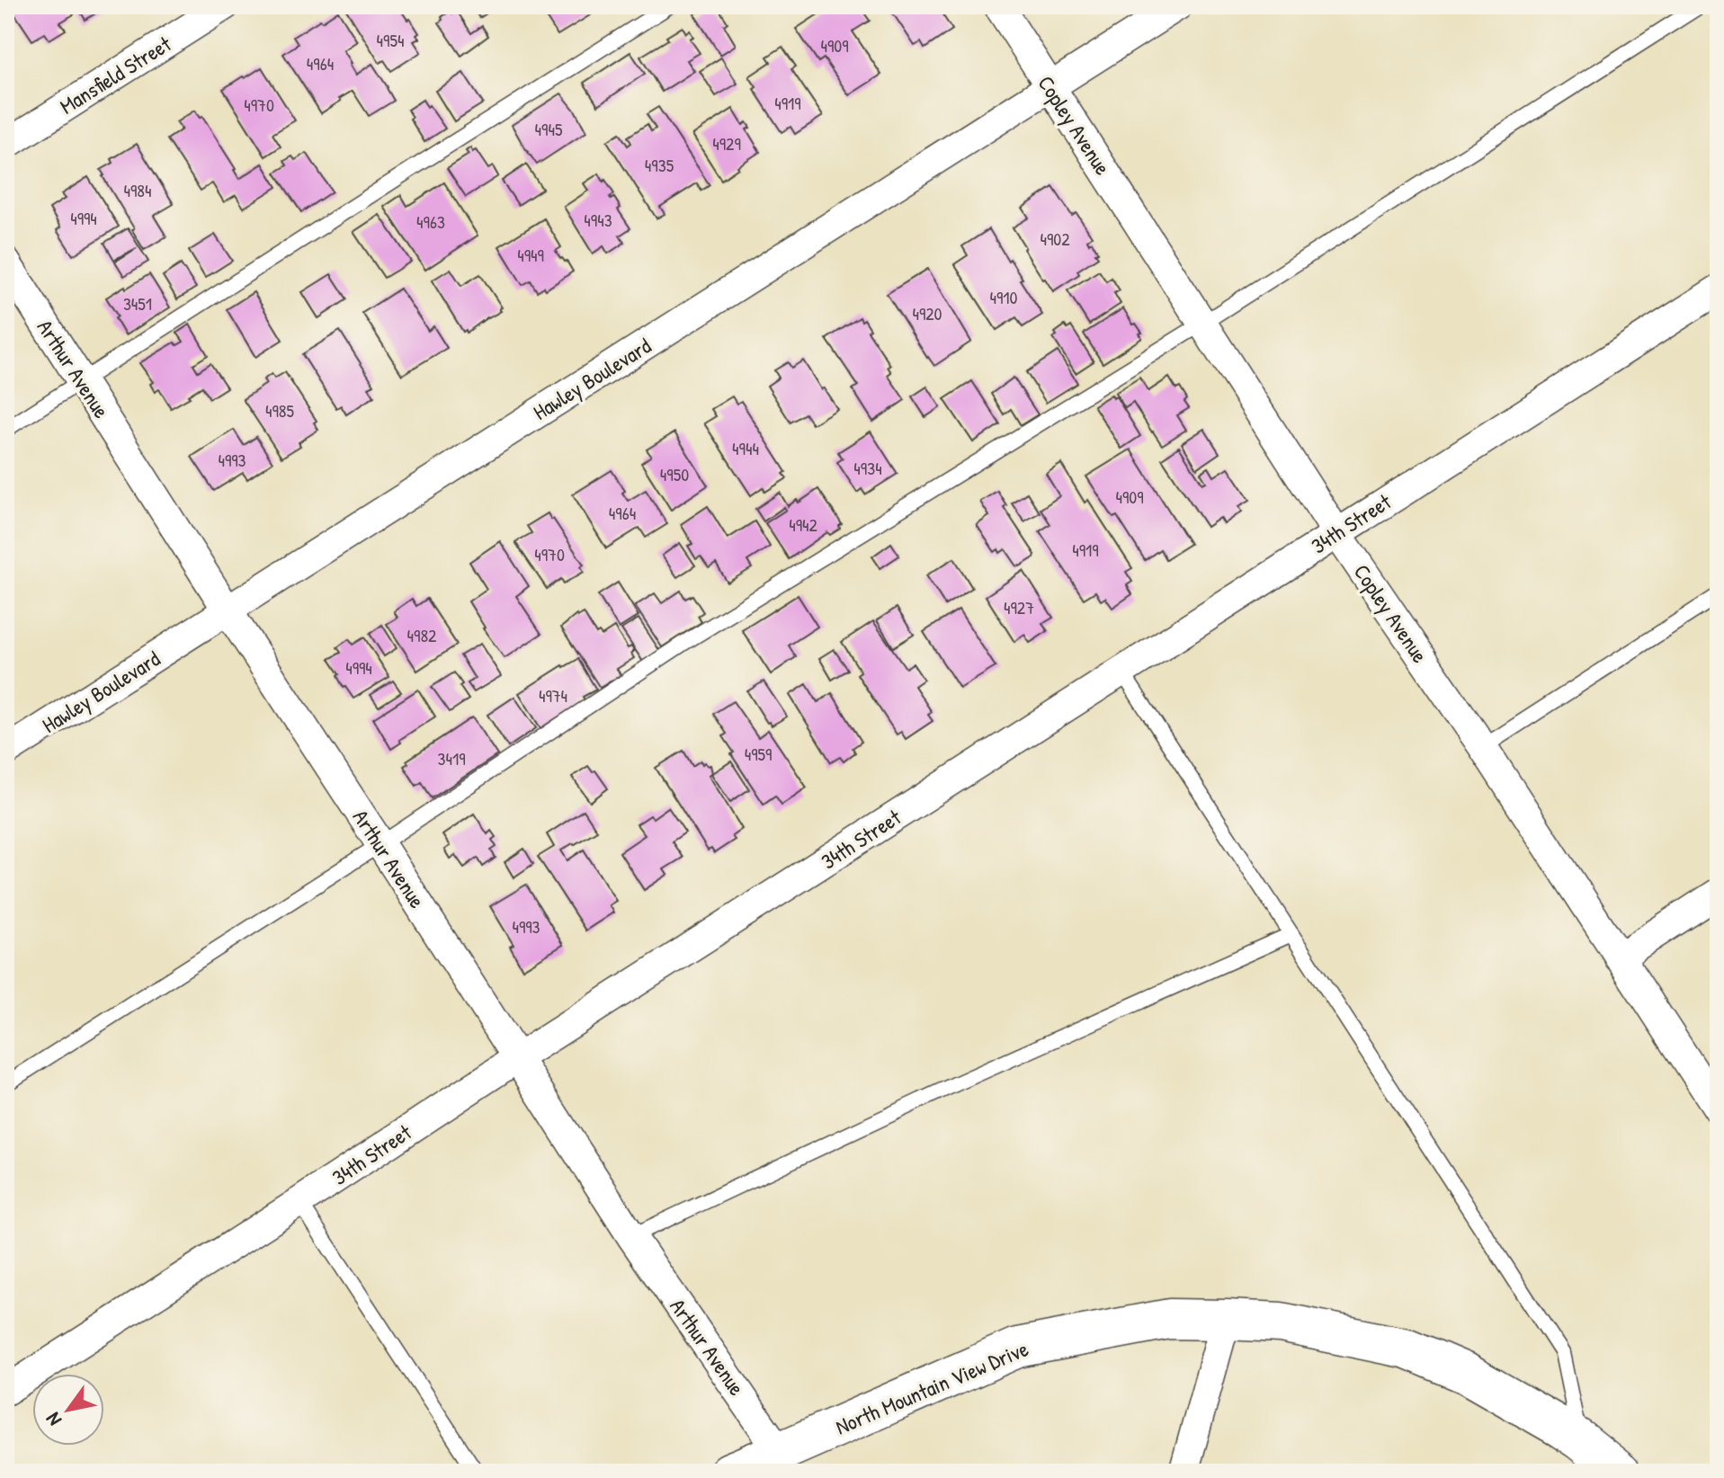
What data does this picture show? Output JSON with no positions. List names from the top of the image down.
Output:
{
  "streets": {
    "street": [
      "Mansfield Street",
      "Copley Avenue",
      "Arthur Avenue",
      "Hawley Boulevard",
      "34th Street",
      "North Mountain View Drive"
    ]
  },
  "crossings": [
    ["Copley Avenue", "Hawley Boulevard"],
    ["Copley Avenue", "34th Street"],
    ["Arthur Avenue", "Hawley Boulevard"],
    ["Arthur Avenue", "34th Street"],
    ["Arthur Avenue", "North Mountain View Drive"]
  ],
  "house_numbers": [
    "4954",
    "4909",
    "4964",
    "4919",
    "4970",
    "4945",
    "4929",
    "4935",
    "4984",
    "4994",
    "4943",
    "4963",
    "4902",
    "4949",
    "4910",
    "3451",
    "4920",
    "4985",
    "4944",
    "4993",
    "4934",
    "4950",
    "4909",
    "4964",
    "4942",
    "4919",
    "4970",
    "4927",
    "4982",
    "4994",
    "4974",
    "4959",
    "3419",
    "4993"
  ],
  "north": "bottom left"
}
